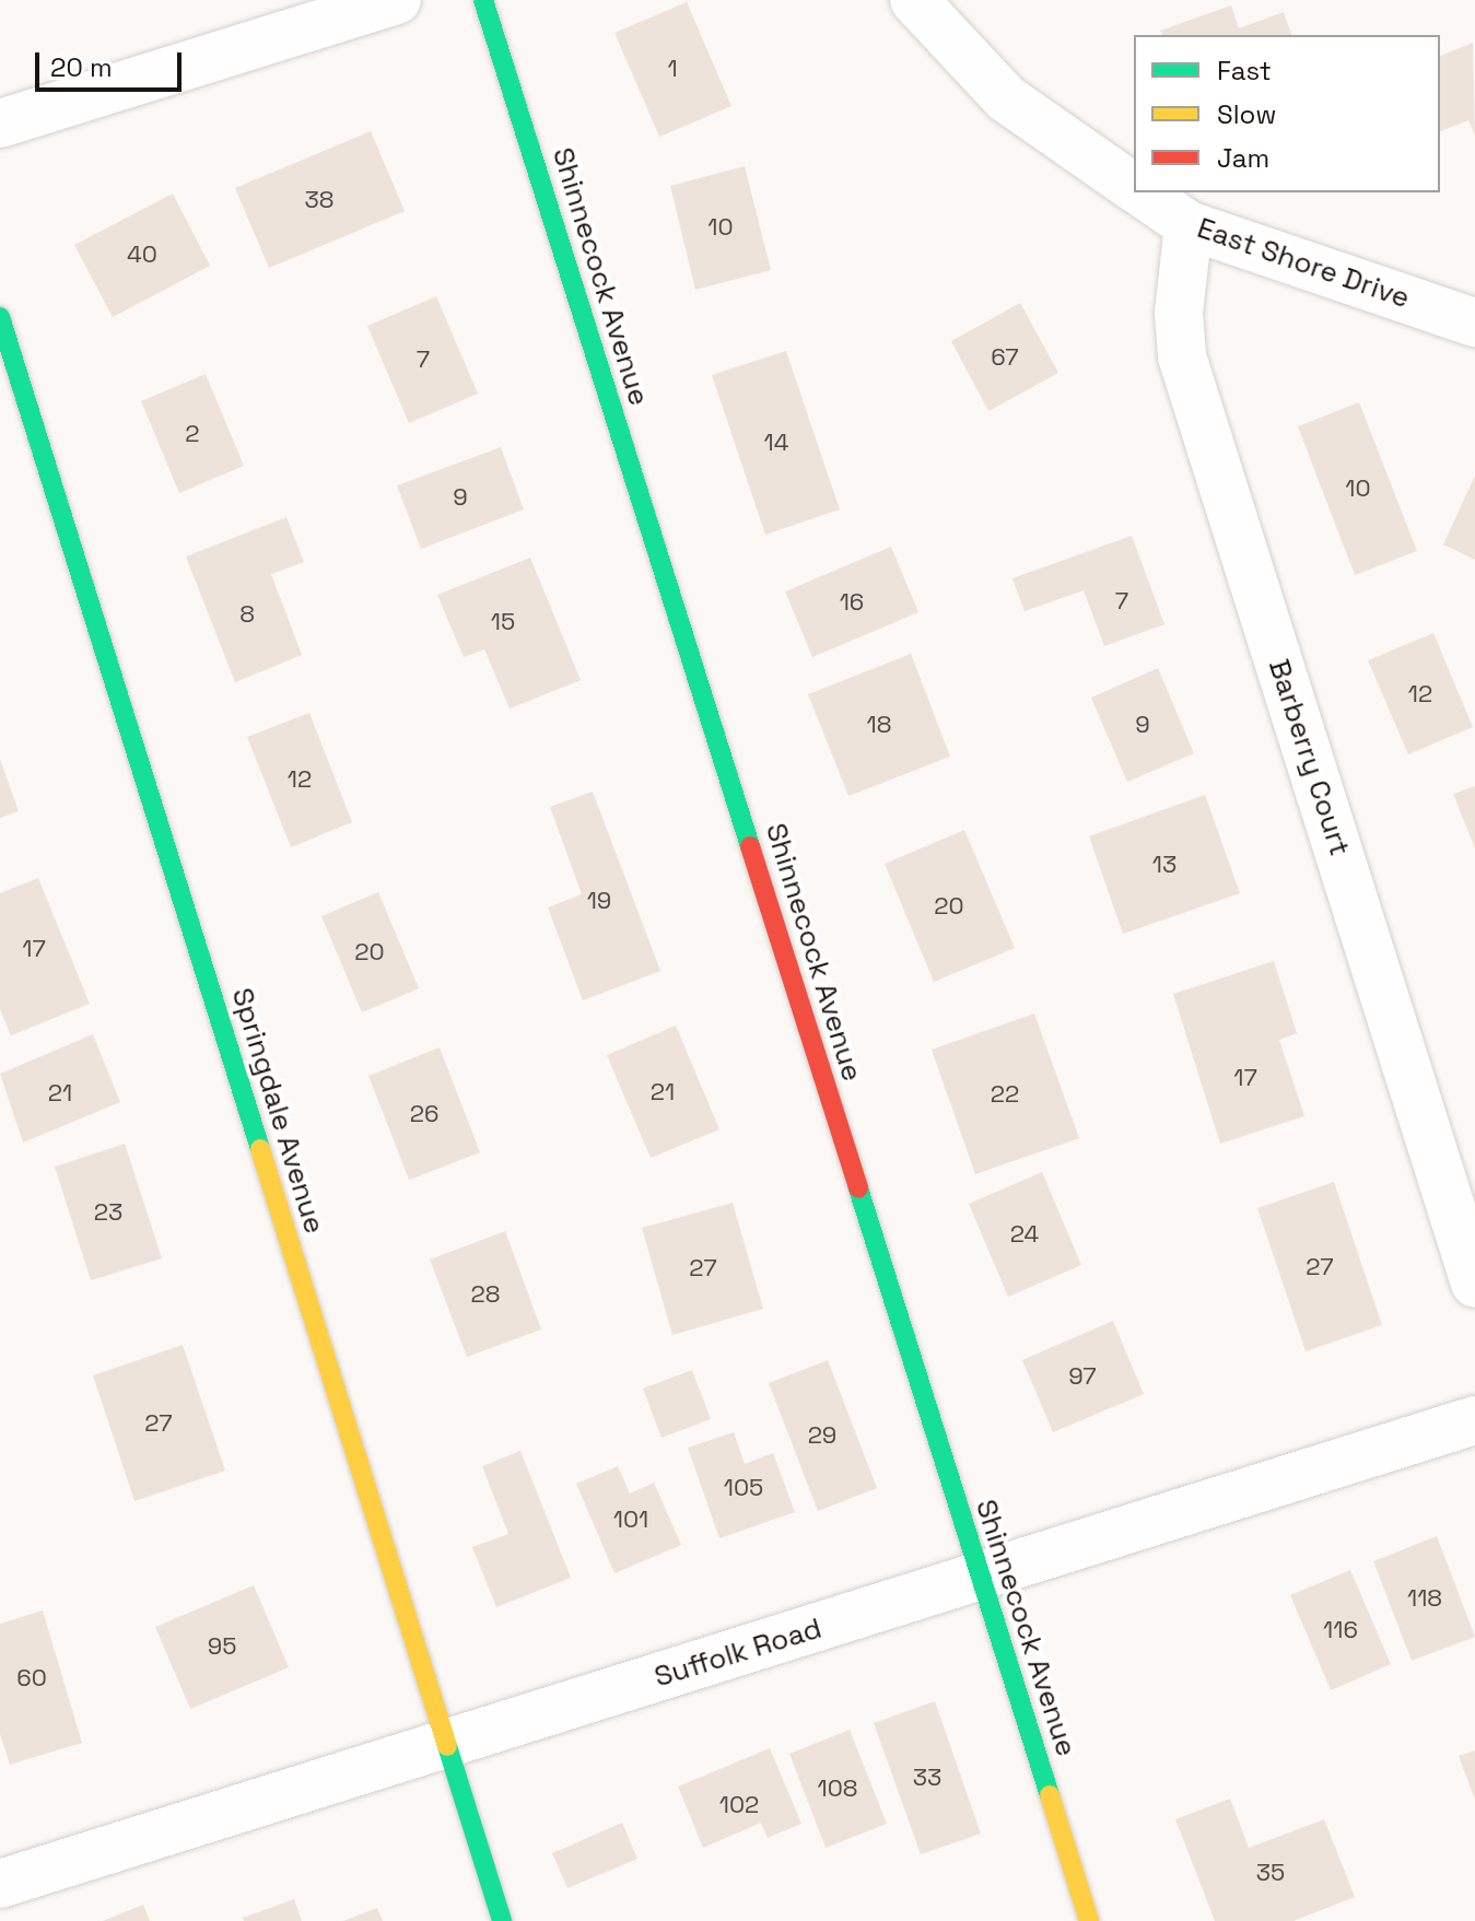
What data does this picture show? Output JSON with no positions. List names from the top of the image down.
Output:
{
  "streets": {
    "street": [
      "East Shore Drive",
      "Shinnecock Avenue",
      "Barberry Court",
      "Springdale Avenue",
      "Suffolk Road"
    ]
  },
  "crossings": [
    ["East Shore Drive", "Barberry Court"],
    ["Shinnecock Avenue", "Suffolk Road"],
    ["Springdale Avenue", "Suffolk Road"]
  ],
  "house_numbers": [
    "1",
    "38",
    "10",
    "40",
    "67",
    "7",
    "2",
    "14",
    "10",
    "9",
    "7",
    "16",
    "8",
    "15",
    "12",
    "18",
    "9",
    "12",
    "13",
    "19",
    "20",
    "17",
    "20",
    "17",
    "21",
    "21",
    "22",
    "26",
    "23",
    "24",
    "27",
    "27",
    "28",
    "97",
    "27",
    "29",
    "105",
    "101",
    "118",
    "116",
    "95",
    "60",
    "33",
    "108",
    "102",
    "35"
  ],
  "legend": ["Fast", "Slow", "Jam"],
  "scale_bar": "20 m"
}
